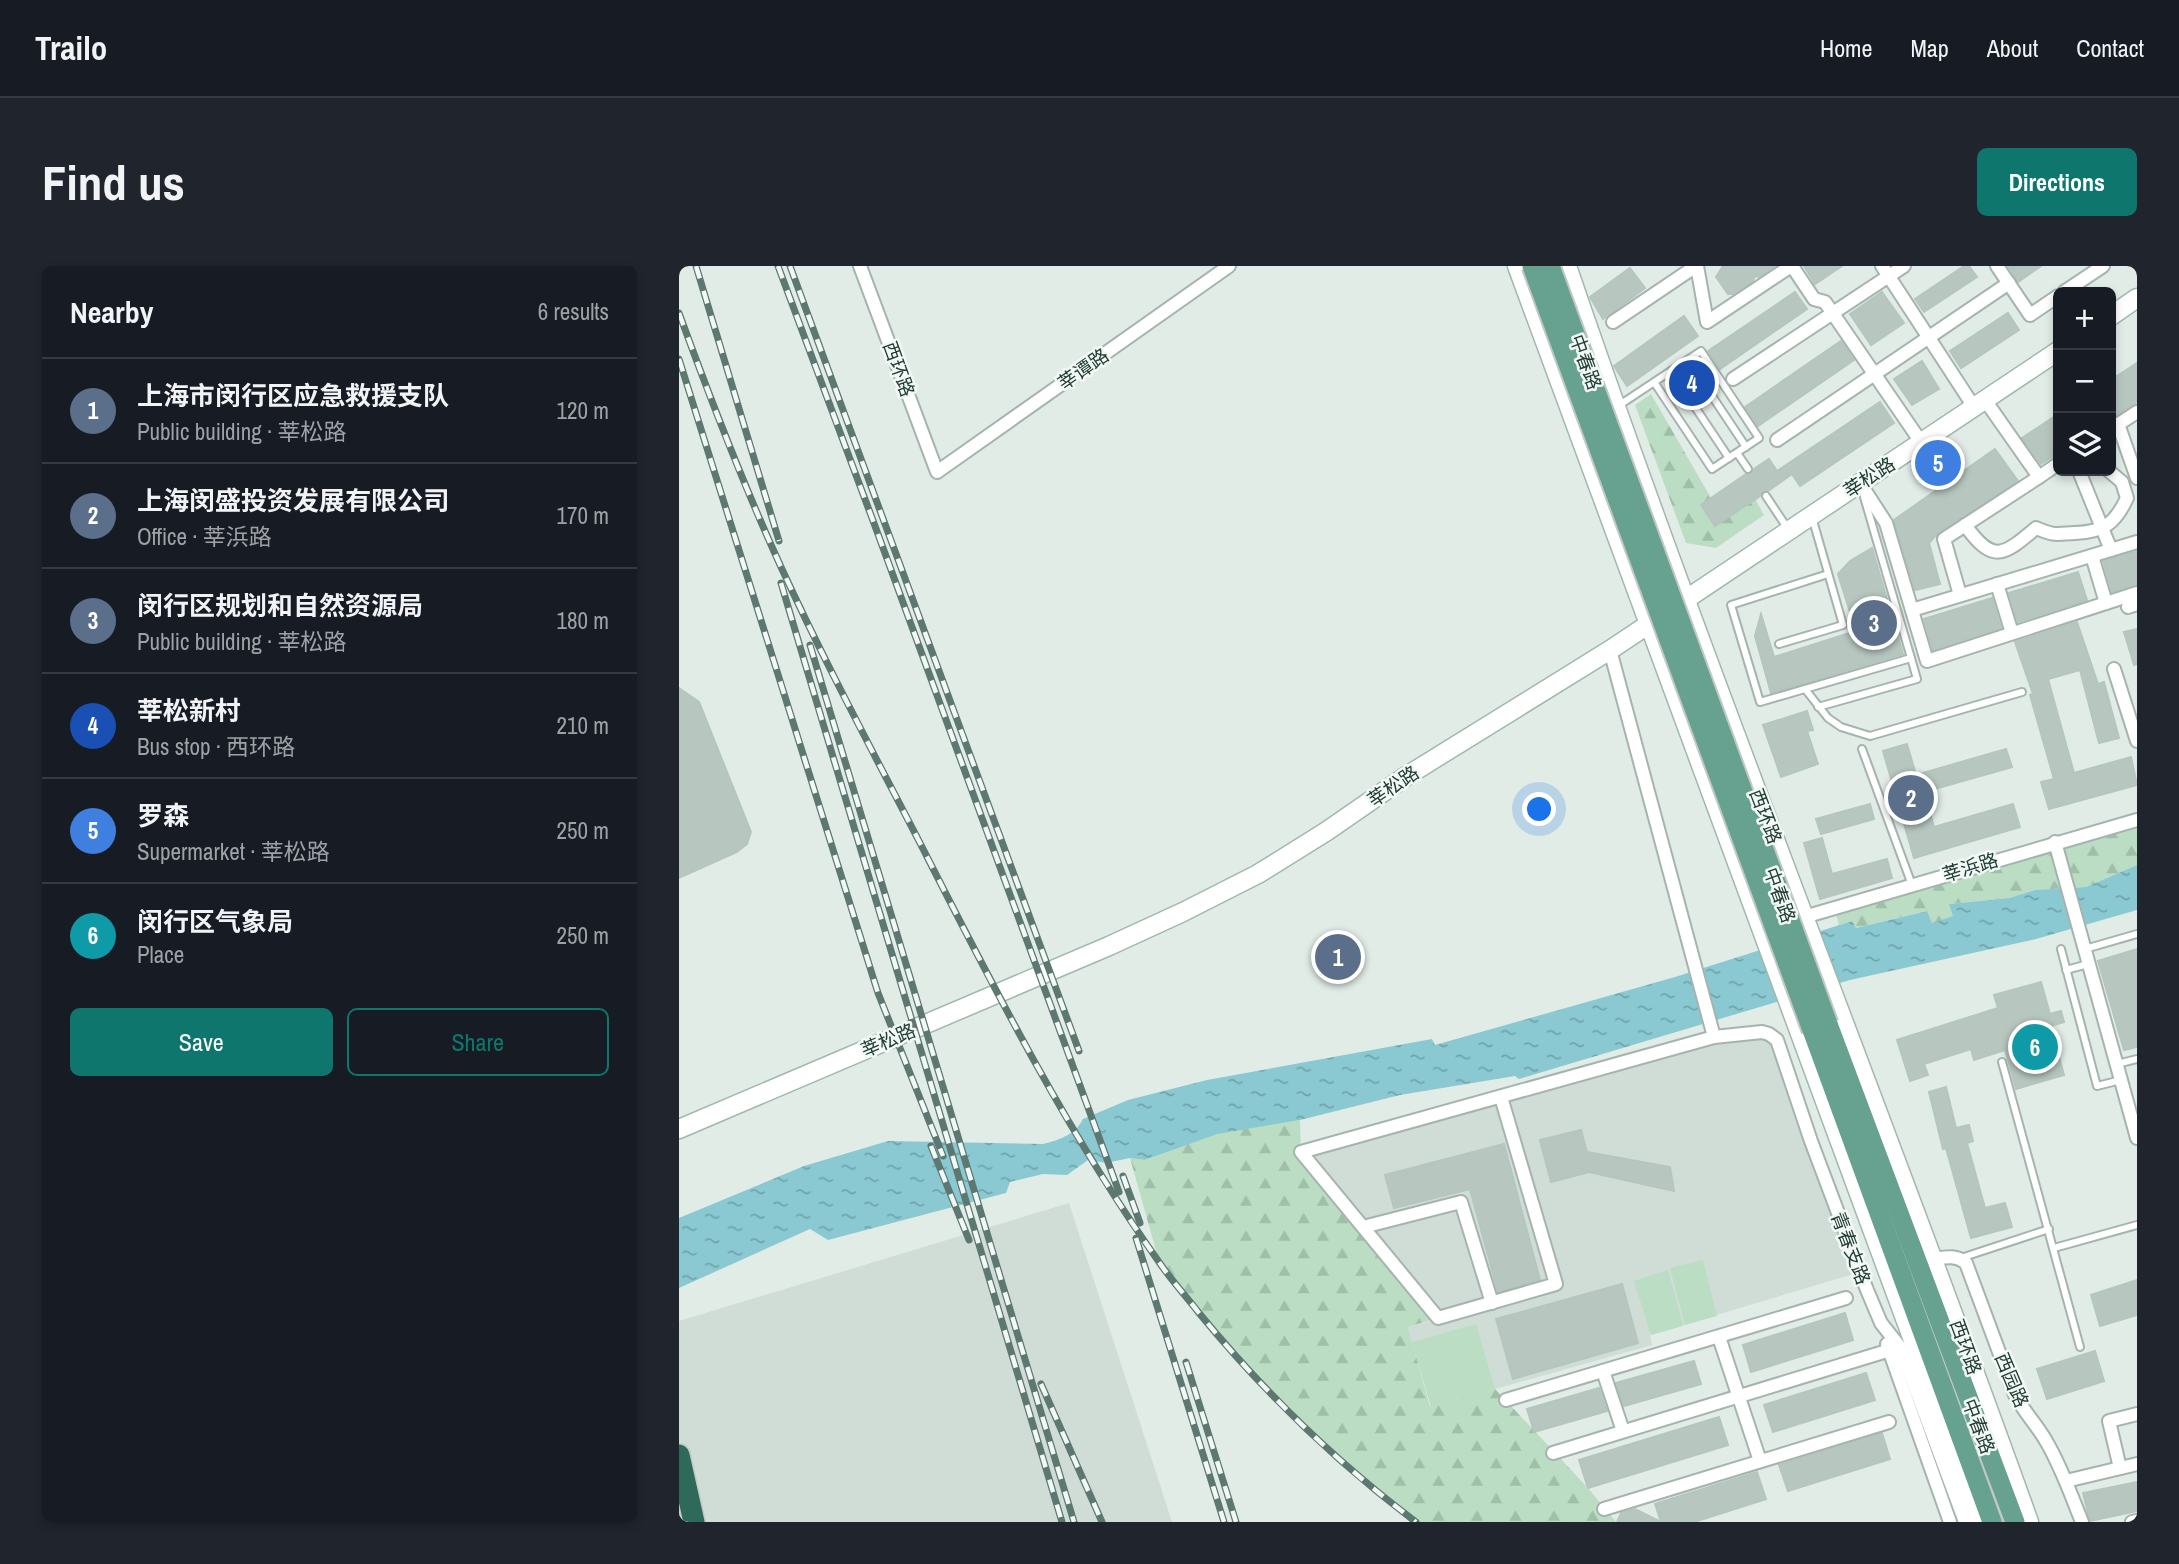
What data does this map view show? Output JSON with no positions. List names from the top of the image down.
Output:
{
  "streets": {
    "main road": ["中春路", "西环路", "莘松路"],
    "street": [
      "莘谭路",
      "莘浜路",
      "青春支路",
      "西园路"
    ]
  },
  "crossings": [
    ["中春路", "西环路"],
    ["西环路", "莘谭路"],
    ["西环路", "莘松路"],
    ["西环路", "莘浜路"]
  ],
  "page": {
    "header": "Trailo",
    "nav": [
      "Home",
      "Map",
      "About",
      "Contact"
    ],
    "buttons": [
      "Directions",
      ["Save", "Share"]
    ],
    "title": "Find us",
    "heading": ["Nearby", "6 results"],
    "map_buttons": ["+", "−"],
    "pins": [
      "4",
      "5",
      "3",
      "2",
      "1",
      "6"
    ],
    "list": [
      {
        "mark": "1",
        "name": "上海市闵行区应急救援支队",
        "note": "Public building · 莘松路",
        "value": "120 m"
      },
      {
        "mark": "2",
        "name": "上海闵盛投资发展有限公司",
        "note": "Office · 莘浜路",
        "value": "170 m"
      },
      {
        "mark": "3",
        "name": "闵行区规划和自然资源局",
        "note": "Public building · 莘松路",
        "value": "180 m"
      },
      {
        "mark": "4",
        "name": "莘松新村",
        "note": "Bus stop · 西环路",
        "value": "210 m"
      },
      {
        "mark": "5",
        "name": "罗森",
        "note": "Supermarket · 莘松路",
        "value": "250 m"
      },
      {
        "mark": "6",
        "name": "闵行区气象局",
        "note": "Place",
        "value": "250 m"
      }
    ]
  }
}
